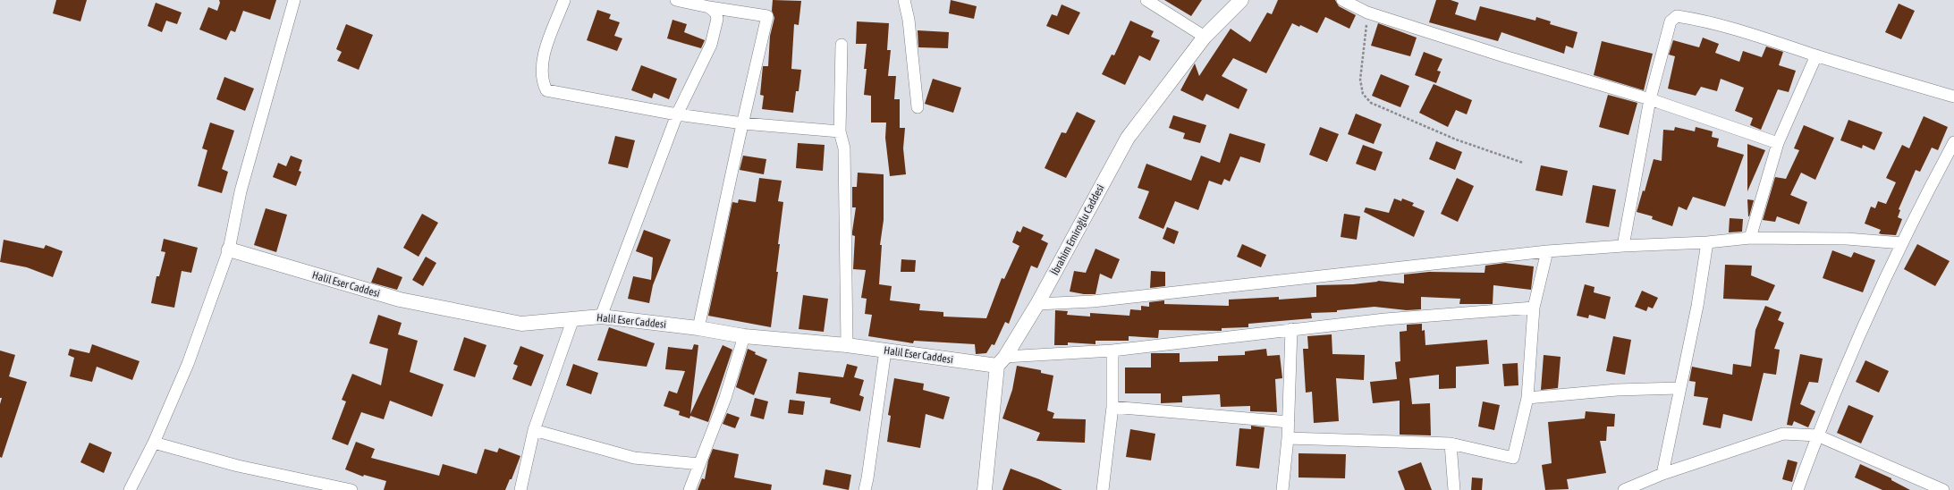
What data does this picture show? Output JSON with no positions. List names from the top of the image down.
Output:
{
  "streets": {
    "street": ["İbrahim Emiroğlu Caddesi", "Halil Eser Caddesi"]
  },
  "crossings": [
    ["İbrahim Emiroğlu Caddesi", "Halil Eser Caddesi"]
  ]
}
